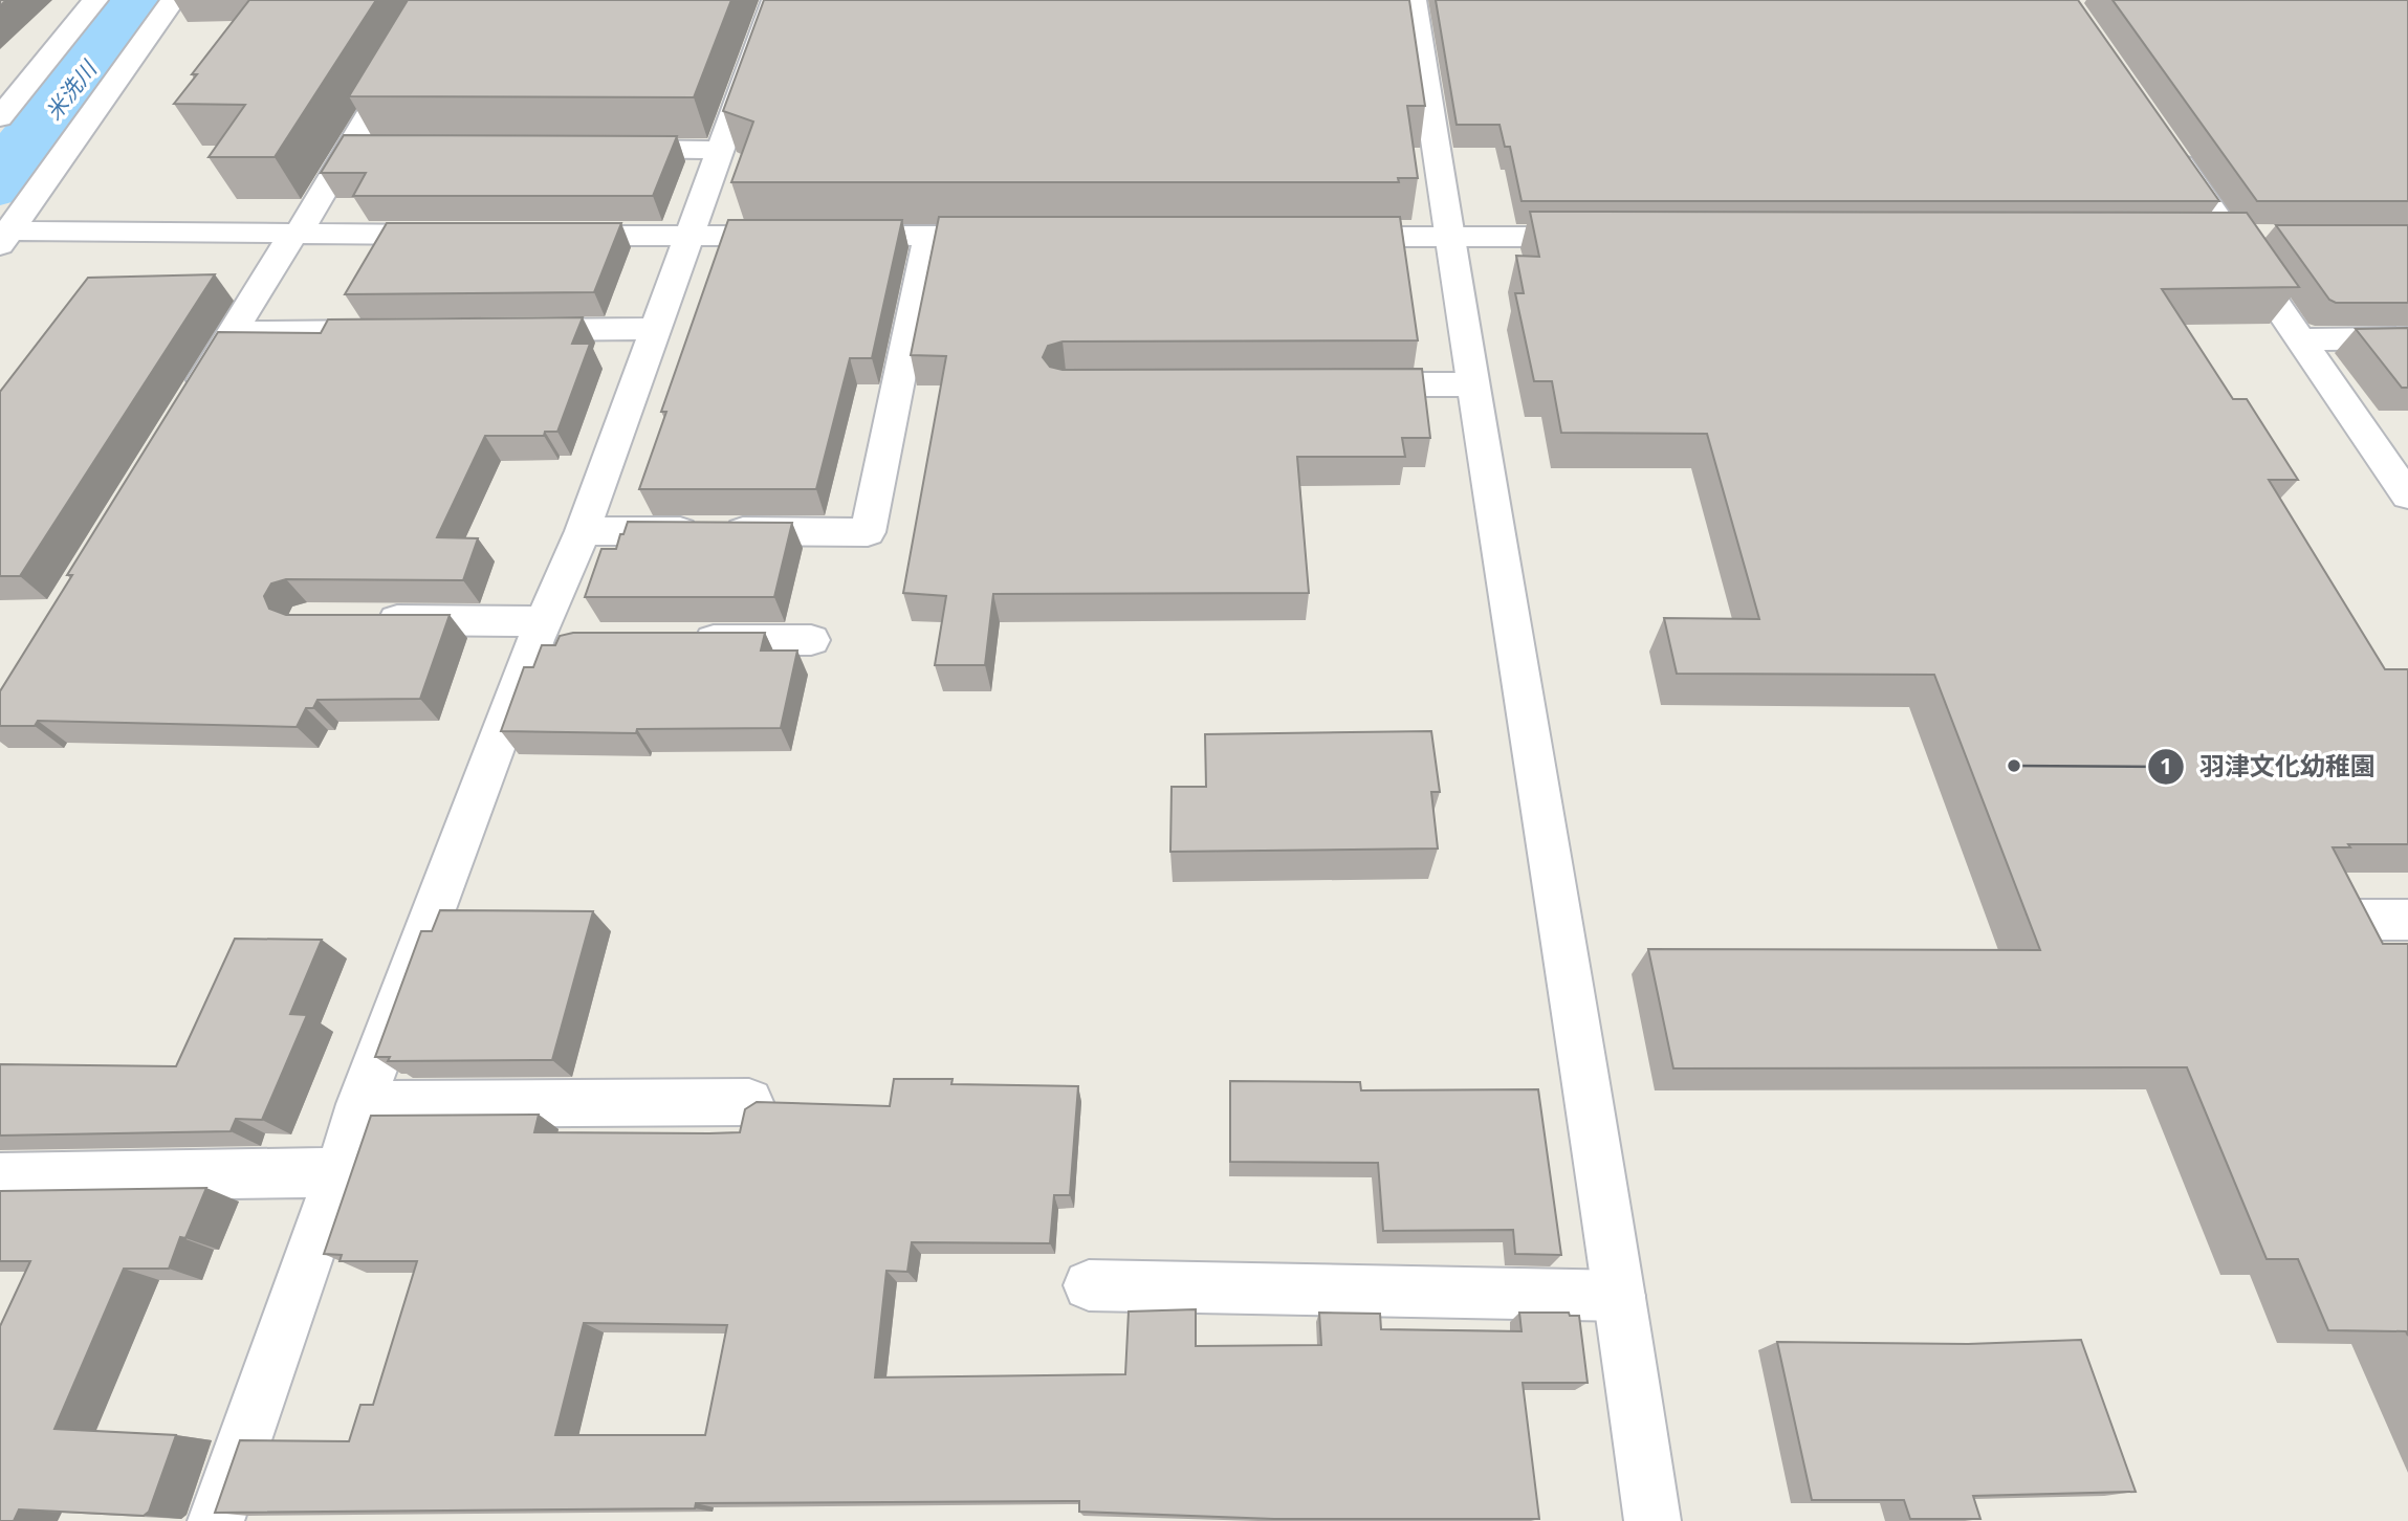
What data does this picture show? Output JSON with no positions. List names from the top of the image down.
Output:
{
  "water": ["米洗川"],
  "places": ["羽津文化幼稚園"]
}
